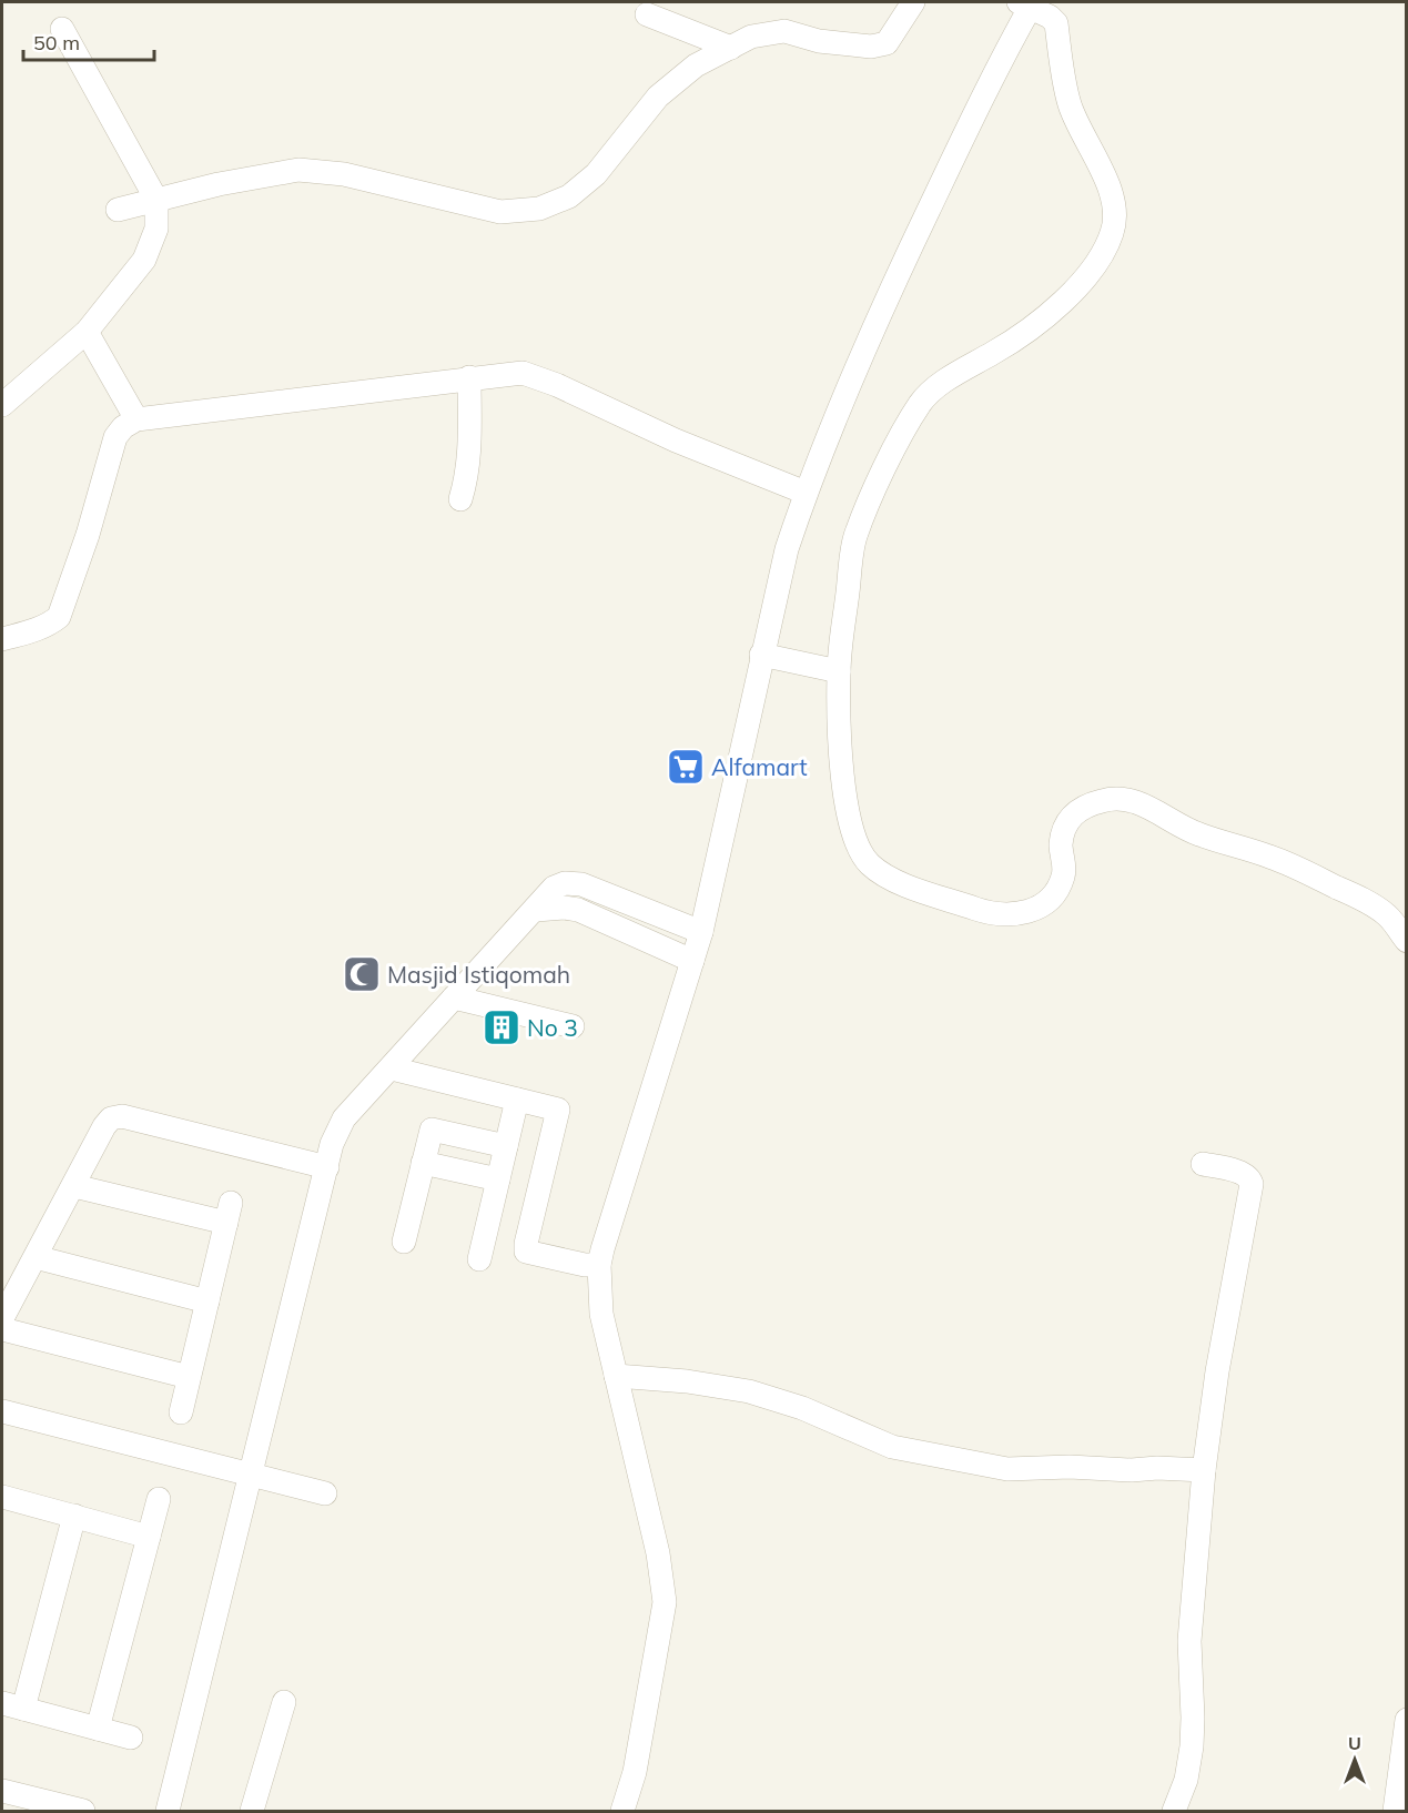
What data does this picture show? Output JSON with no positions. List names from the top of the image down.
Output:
{
  "places": {
    "supermarket": ["Alfamart"],
    "mosque": ["Masjid Istiqomah"],
    "building": ["No 3"]
  },
  "scale_bar": "50 m",
  "north": "top"
}
